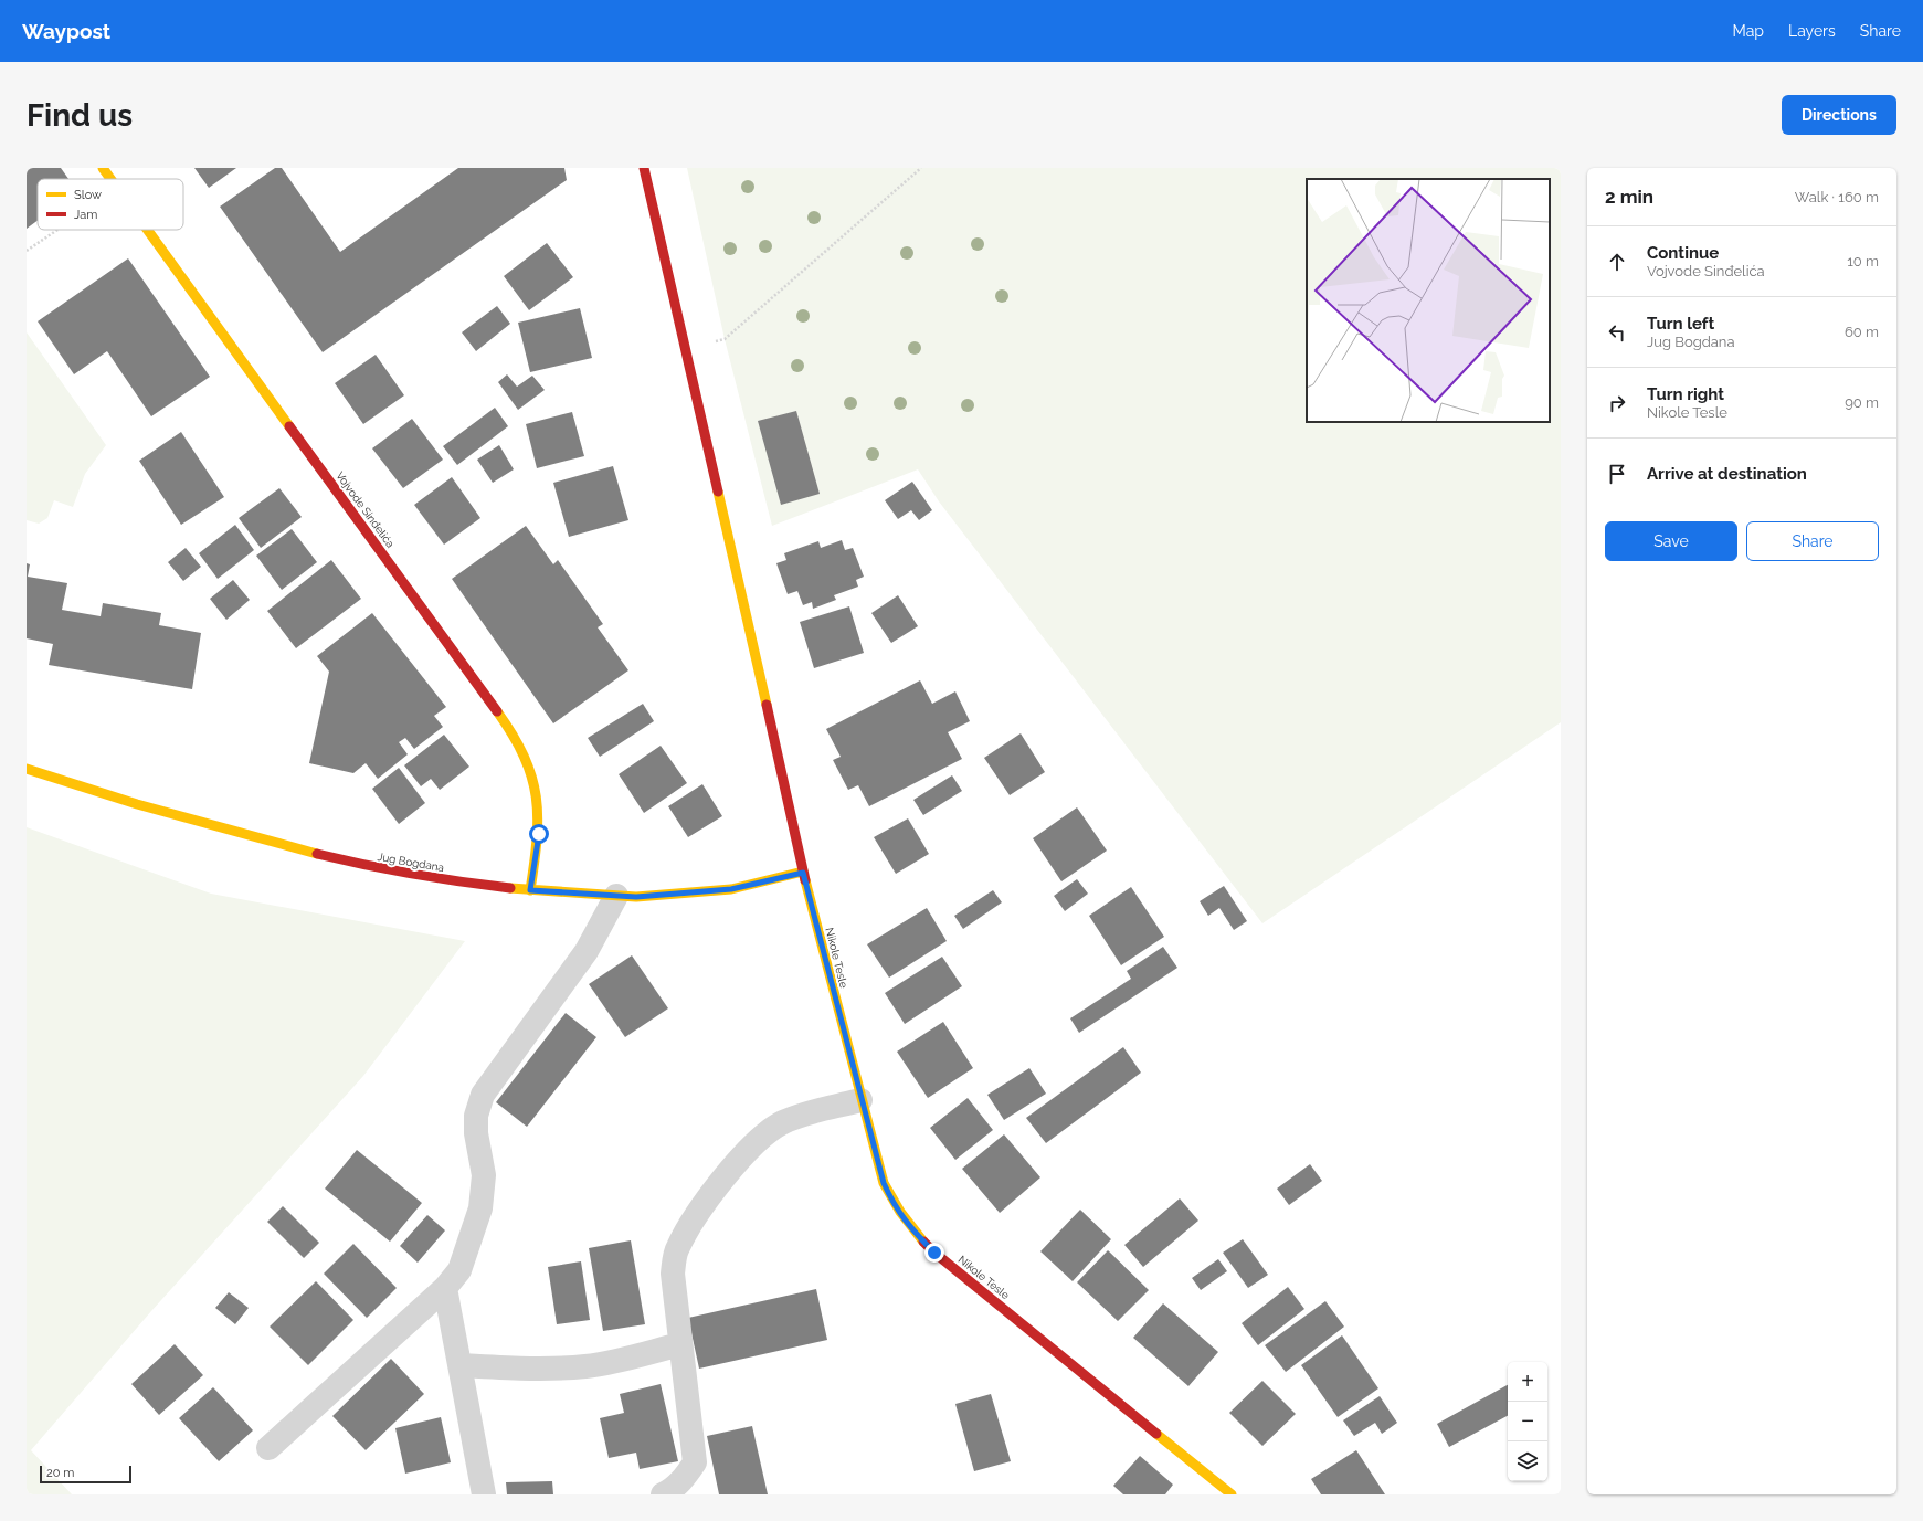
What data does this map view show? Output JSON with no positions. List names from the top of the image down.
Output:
{
  "streets": {
    "street": ["Vojvode Sinđelića", "Jug Bogdana", "Nikole Tesle"]
  },
  "crossings": [
    ["Vojvode Sinđelića", "Jug Bogdana"],
    ["Jug Bogdana", "Nikole Tesle"]
  ],
  "legend": ["Slow", "Jam"],
  "scale_bar": "20 m",
  "page": {
    "header": "Waypost",
    "nav": ["Map", "Layers", "Share"],
    "buttons": [
      "Directions",
      ["Save", "Share"]
    ],
    "title": "Find us",
    "heading": ["2 min", "Walk · 160 m"],
    "list": [
      ["Continue", "Vojvode Sinđelića", "10 m"],
      ["Turn left", "Jug Bogdana", "60 m"],
      ["Turn right", "Nikole Tesle", "90 m"],
      "Arrive at destination"
    ],
    "map_buttons": ["+", "−"],
    "scale": "20 m"
  }
}
